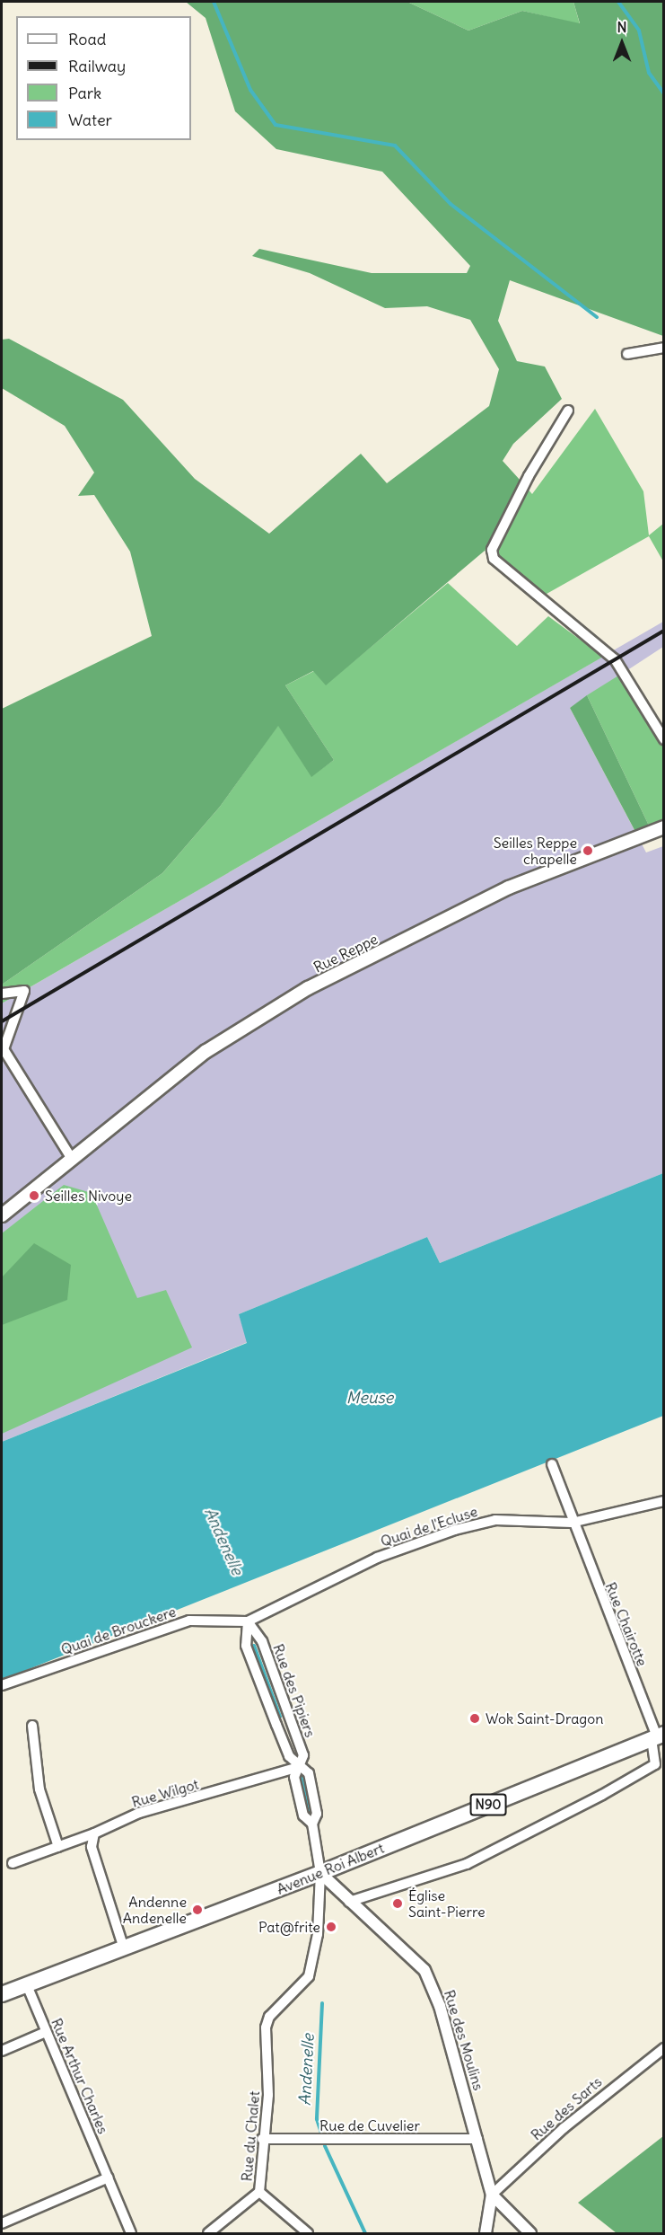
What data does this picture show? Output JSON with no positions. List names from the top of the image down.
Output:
{
  "streets": {
    "main road": ["Rue Reppe", "N90", "Avenue Roi Albert"],
    "street": [
      "Quai de l'Ecluse",
      "Rue Chairotte",
      "Quai de Brouckere",
      "Rue des Pipiers",
      "Rue Wilgot",
      "Rue des Moulins",
      "Rue Arthur Charles",
      "Rue des Sarts",
      "Rue de Cuvelier",
      "Rue du Chalet"
    ]
  },
  "crossings": [
    ["Quai de l'Ecluse", "Rue Chairotte"],
    ["Quai de l'Ecluse", "Quai de Brouckere"],
    ["Quai de l'Ecluse", "Rue des Pipiers"],
    ["Rue Chairotte", "Avenue Roi Albert"],
    ["Rue Chairotte", "Rue des Moulins"],
    ["Quai de Brouckere", "Rue des Pipiers"],
    ["Rue des Pipiers", "Rue Wilgot"],
    ["Rue des Pipiers", "Avenue Roi Albert"],
    ["Rue des Pipiers", "Rue des Moulins"],
    ["Rue des Pipiers", "Rue du Chalet"],
    ["Avenue Roi Albert", "Rue des Moulins"],
    ["Avenue Roi Albert", "Rue Arthur Charles"],
    ["Rue des Moulins", "Rue des Sarts"],
    ["Rue des Moulins", "Rue de Cuvelier"],
    ["Rue de Cuvelier", "Rue du Chalet"]
  ],
  "water": ["Meuse", "Andenelle"],
  "places": [
    "Seilles Reppe chapelle",
    "Seilles Nivoye",
    "Wok Saint-Dragon",
    "Église Saint-Pierre",
    "Andenne Andenelle",
    "Pat@frite"
  ],
  "legend": [
    "Road",
    "Railway",
    "Park",
    "Water"
  ],
  "north": "top"
}
